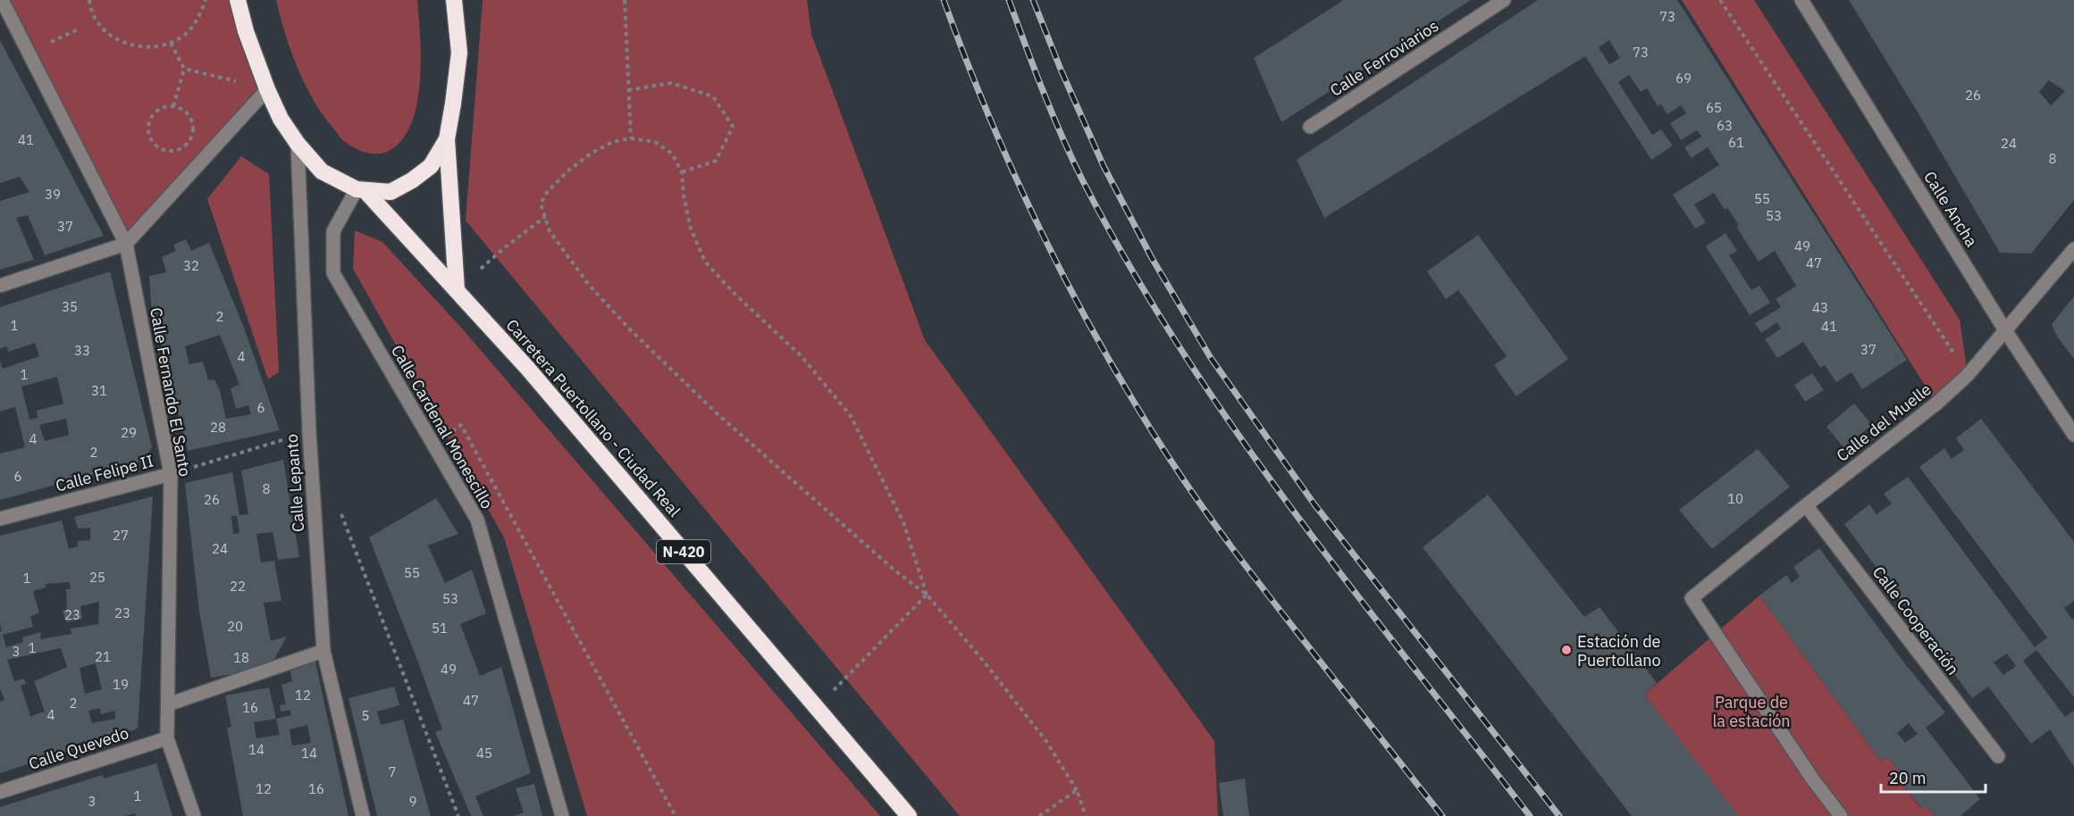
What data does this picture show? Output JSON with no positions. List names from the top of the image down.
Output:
{
  "streets": {
    "highway": ["Carretera Puertollano - Ciudad Real", "N-420"],
    "street": [
      "Calle Ferroviarios",
      "Calle Ancha",
      "Calle Fernando El Santo",
      "Calle del Muelle",
      "Calle Cardenal Monescillo",
      "Calle Felipe II",
      "Calle Lepanto",
      "Calle Cooperación",
      "Calle Quevedo"
    ]
  },
  "crossings": [
    ["Calle Ancha", "Calle del Muelle"],
    ["Calle Fernando El Santo", "Calle Felipe II"],
    ["Calle Fernando El Santo", "Calle Quevedo"],
    ["Carretera Puertollano - Ciudad Real", "Calle Cardenal Monescillo"],
    ["Calle del Muelle", "Calle Cooperación"],
    ["Calle Felipe II", "Calle Lepanto"]
  ],
  "parks": ["Parque de la estación"],
  "places": ["Estación de Puertollano"],
  "house_numbers": [
    "73",
    "73",
    "69",
    "26",
    "65",
    "63",
    "41",
    "61",
    "24",
    "8",
    "39",
    "55",
    "53",
    "37",
    "49",
    "47",
    "32",
    "35",
    "43",
    "2",
    "1",
    "41",
    "37",
    "33",
    "4",
    "1",
    "31",
    "6",
    "28",
    "29",
    "4",
    "2",
    "6",
    "8",
    "10",
    "26",
    "27",
    "24",
    "55",
    "25",
    "1",
    "22",
    "53",
    "23",
    "23",
    "20",
    "51",
    "1",
    "3",
    "21",
    "18",
    "49",
    "19",
    "12",
    "47",
    "2",
    "16",
    "4",
    "5",
    "14",
    "14",
    "45",
    "7",
    "12",
    "16",
    "1",
    "3",
    "9"
  ],
  "scale_bar": "20 m"
}
